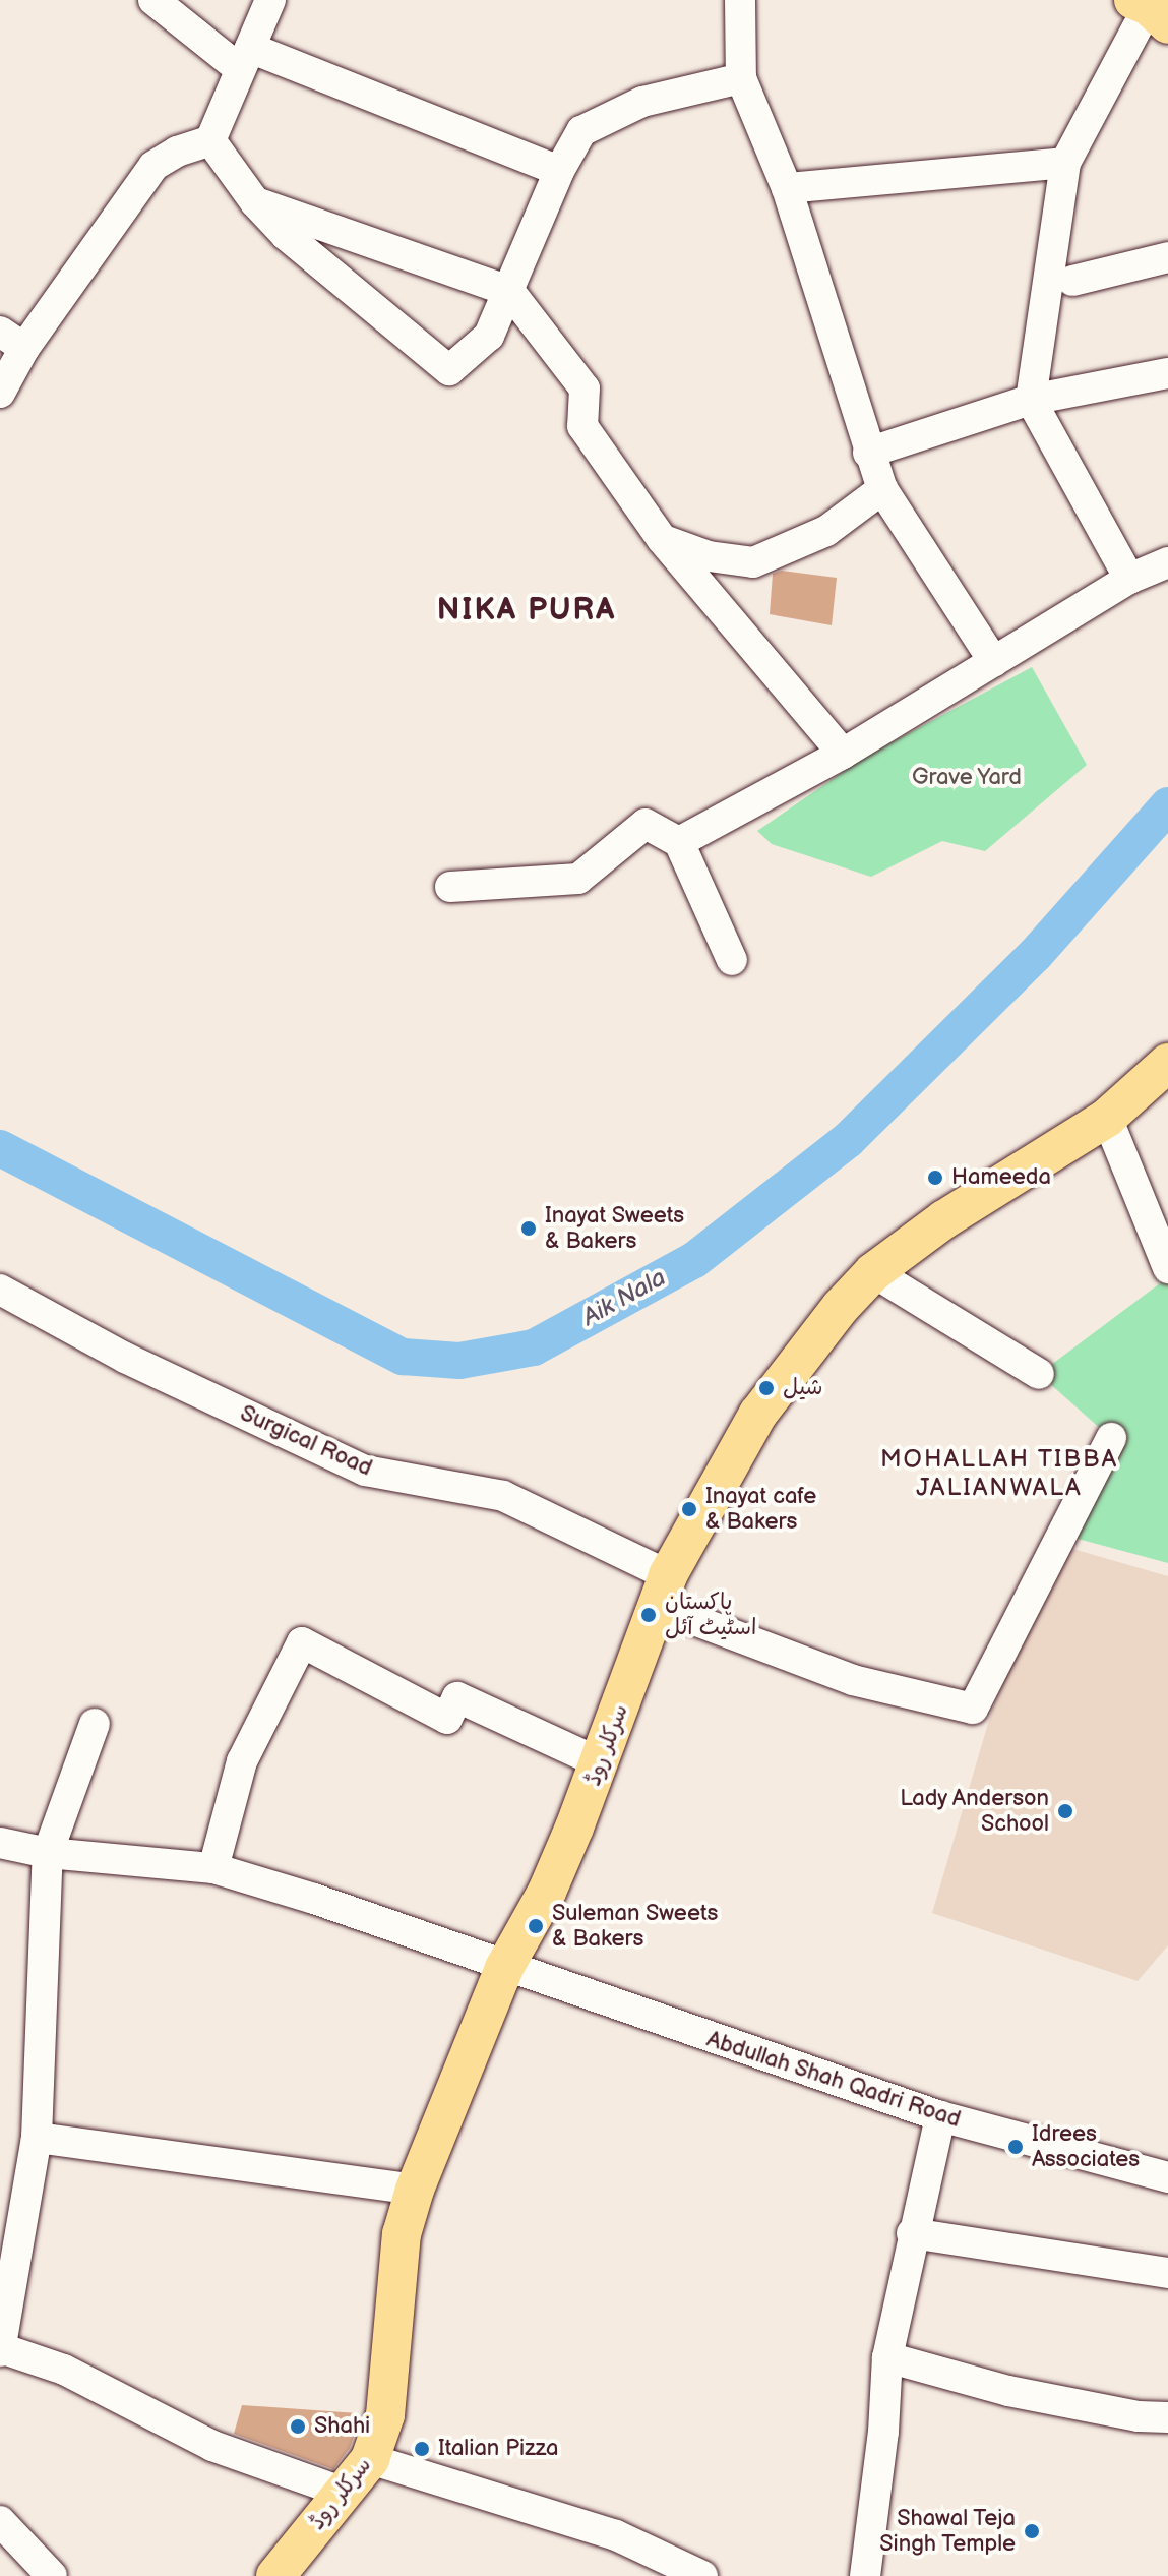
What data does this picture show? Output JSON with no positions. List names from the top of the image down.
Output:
{
  "streets": {
    "main road": ["سرکلر روڈ"],
    "street": ["Surgical Road", "Abdullah Shah Qadri Road"]
  },
  "crossings": [
    ["Surgical Road", "سرکلر روڈ"],
    ["سرکلر روڈ", "Abdullah Shah Qadri Road"]
  ],
  "districts": ["NIKA PURA", "MOHALLAH TIBBA JALIANWALA"],
  "water": ["Aik Nala"],
  "parks": ["Grave Yard"],
  "places": [
    "Hameeda",
    "Inayat Sweets & Bakers",
    "شیل",
    "Inayat cafe & Bakers",
    "پاکستان اسٹیٹ آئل",
    "Lady Anderson School",
    "Suleman Sweets & Bakers",
    "Idrees Associates",
    "Shahi",
    "Italian Pizza",
    "Shawal Teja Singh Temple"
  ]
}
